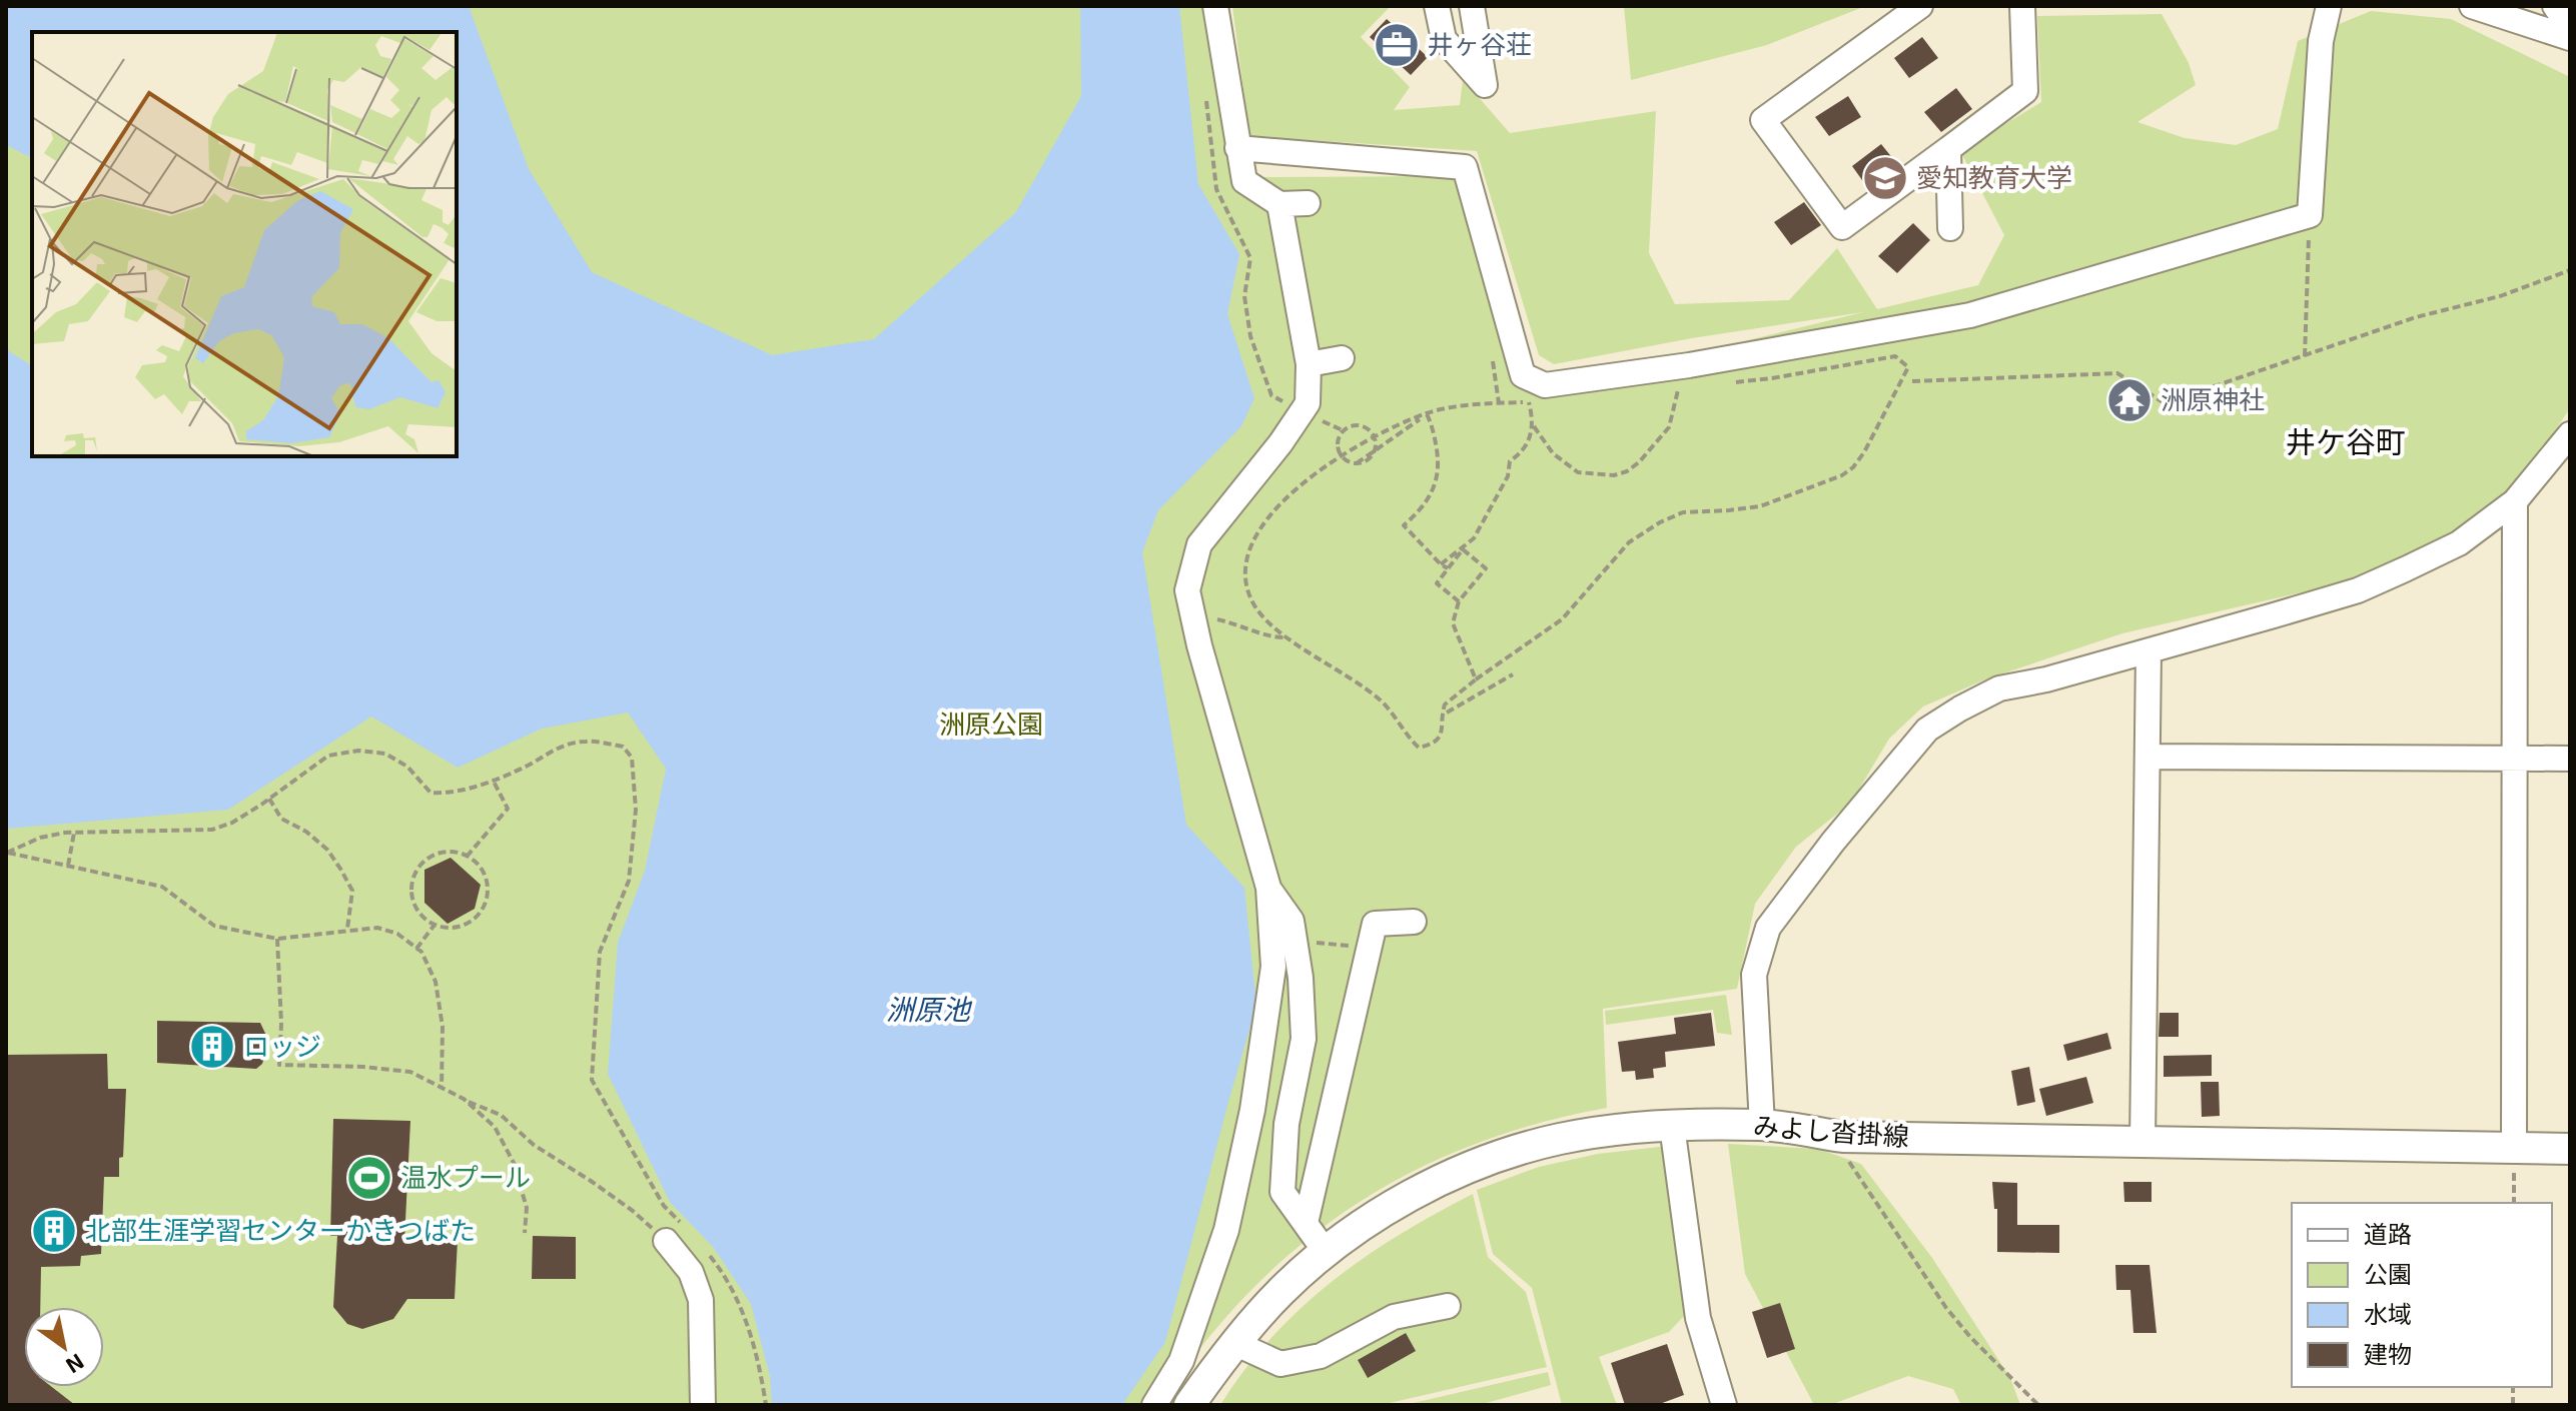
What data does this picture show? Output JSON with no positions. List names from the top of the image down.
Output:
{
  "streets": {
    "main road": ["みよし沓掛線"]
  },
  "districts": ["井ケ谷町"],
  "water": ["洲原池"],
  "parks": ["洲原公園"],
  "places": {
    "office": ["井ヶ谷荘"],
    "school or university": ["愛知教育大学"],
    "temple": ["洲原神社"],
    "building": ["ロッジ", "北部生涯学習センターかきつばた"],
    "sports": ["温水プール"]
  },
  "legend": [
    "道路",
    "公園",
    "水域",
    "建物"
  ],
  "north": "bottom right"
}
